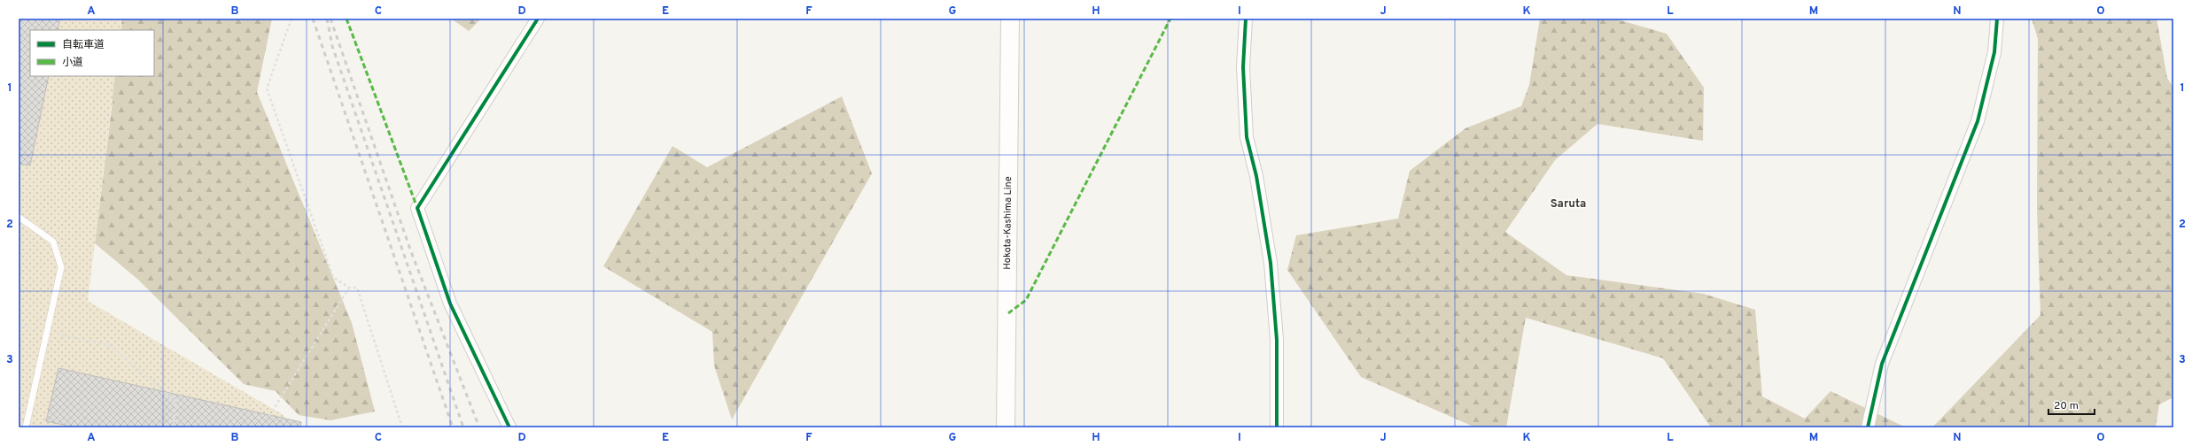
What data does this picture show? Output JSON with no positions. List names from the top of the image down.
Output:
{
  "streets": {
    "main road": ["Hokota-Kashima Line"]
  },
  "districts": ["Saruta"],
  "legend": ["自転車道", "小道"],
  "scale_bar": "20 m",
  "grid": {
    "columns": [
      "A",
      "B",
      "C",
      "D",
      "E",
      "F",
      "G",
      "H",
      "I",
      "J",
      "K",
      "L",
      "M",
      "N",
      "O"
    ],
    "rows": ["1", "2", "3"]
  }
}
